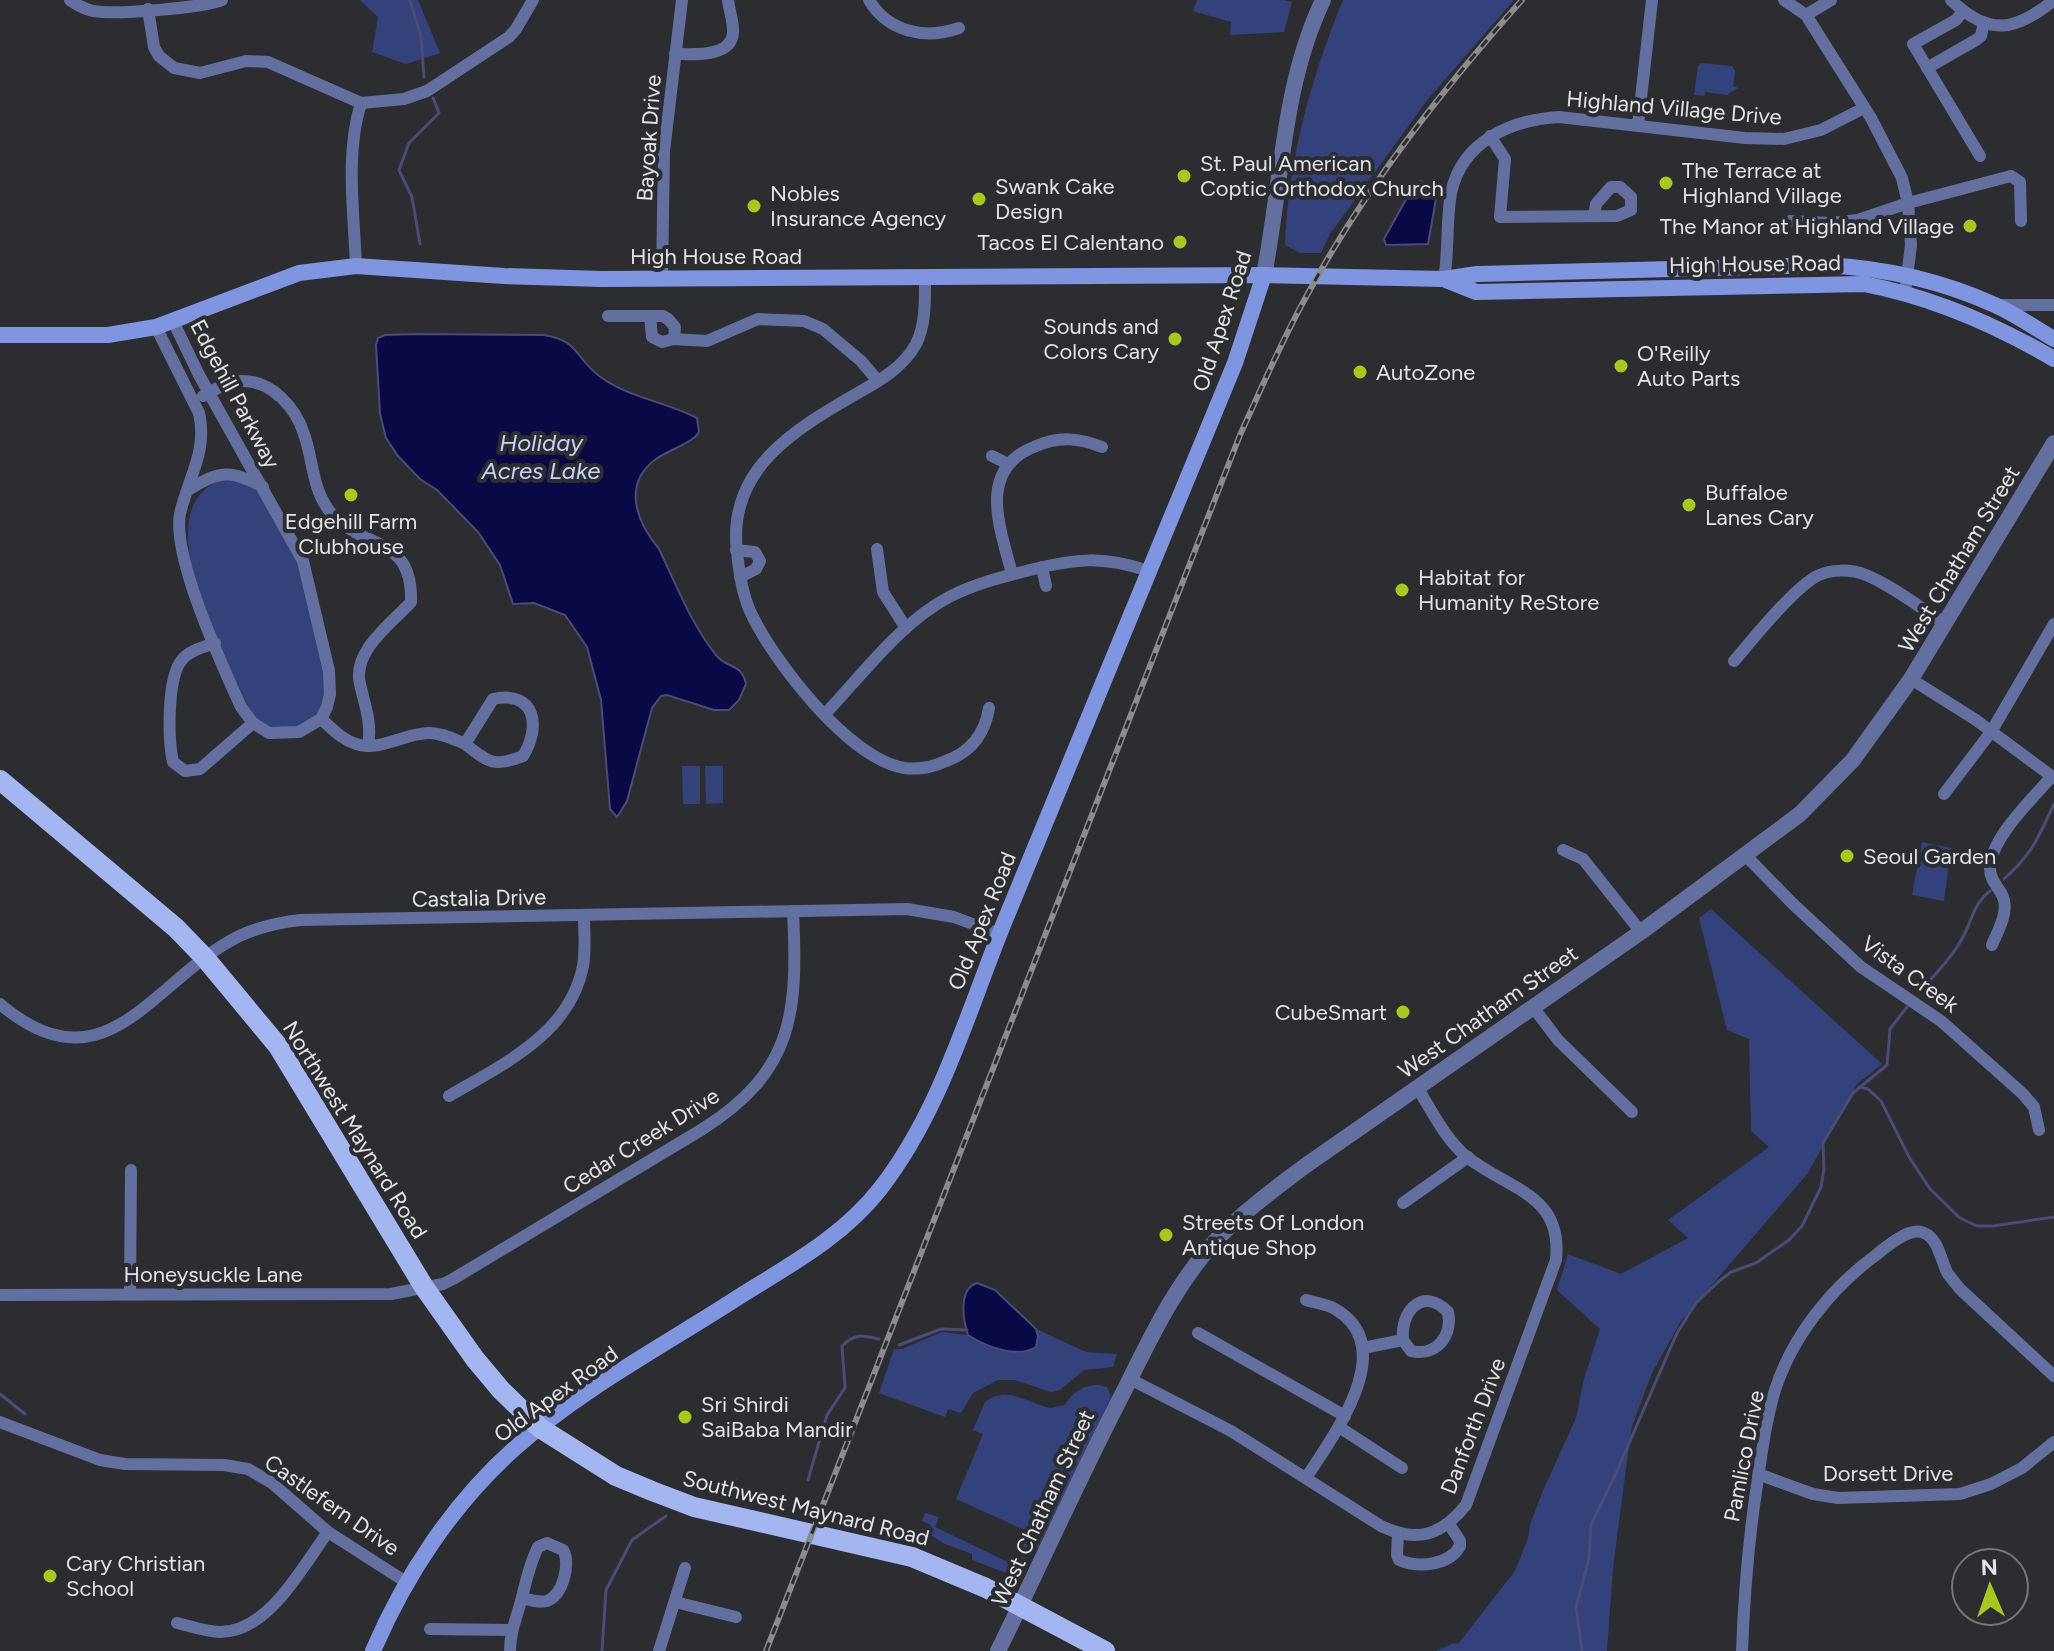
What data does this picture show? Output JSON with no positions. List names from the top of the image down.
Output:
{
  "streets": {
    "main road": [
      "High House Road",
      "Old Apex Road",
      "Northwest Maynard Road",
      "Southwest Maynard Road"
    ],
    "street": [
      "Highland Village Drive",
      "Bayoak Drive",
      "Edgehill Parkway",
      "West Chatham Street",
      "Castalia Drive",
      "Vista Creek",
      "Cedar Creek Drive",
      "Honeysuckle Lane",
      "Danforth Drive",
      "Pamlico Drive",
      "Dorsett Drive",
      "Castlefern Drive"
    ]
  },
  "crossings": [
    ["Highland Village Drive", "High House Road"],
    ["Bayoak Drive", "High House Road"],
    ["High House Road", "Old Apex Road"],
    ["High House Road", "Edgehill Parkway"],
    ["Old Apex Road", "Castalia Drive"],
    ["Old Apex Road", "Northwest Maynard Road"],
    ["Old Apex Road", "Castlefern Drive"],
    ["Old Apex Road", "Southwest Maynard Road"],
    ["West Chatham Street", "Vista Creek"],
    ["West Chatham Street", "Danforth Drive"],
    ["West Chatham Street", "Southwest Maynard Road"],
    ["Castalia Drive", "Northwest Maynard Road"],
    ["Castalia Drive", "Cedar Creek Drive"],
    ["Northwest Maynard Road", "Cedar Creek Drive"],
    ["Northwest Maynard Road", "Honeysuckle Lane"],
    ["Northwest Maynard Road", "Southwest Maynard Road"],
    ["Cedar Creek Drive", "Honeysuckle Lane"],
    ["Pamlico Drive", "Dorsett Drive"]
  ],
  "water": ["Holiday Acres Lake"],
  "places": [
    "St. Paul American Coptic Orthodox Church",
    "The Terrace at Highland Village",
    "Swank Cake Design",
    "Nobles Insurance Agency",
    "The Manor at Highland Village",
    "Tacos El Calentano",
    "Sounds and Colors Cary",
    "O'Reilly Auto Parts",
    "AutoZone",
    "Edgehill Farm Clubhouse",
    "Buffaloe Lanes Cary",
    "Habitat for Humanity ReStore",
    "Seoul Garden",
    "CubeSmart",
    "Streets Of London Antique Shop",
    "Sri Shirdi SaiBaba Mandir",
    "Cary Christian School"
  ],
  "north": "top"
}
